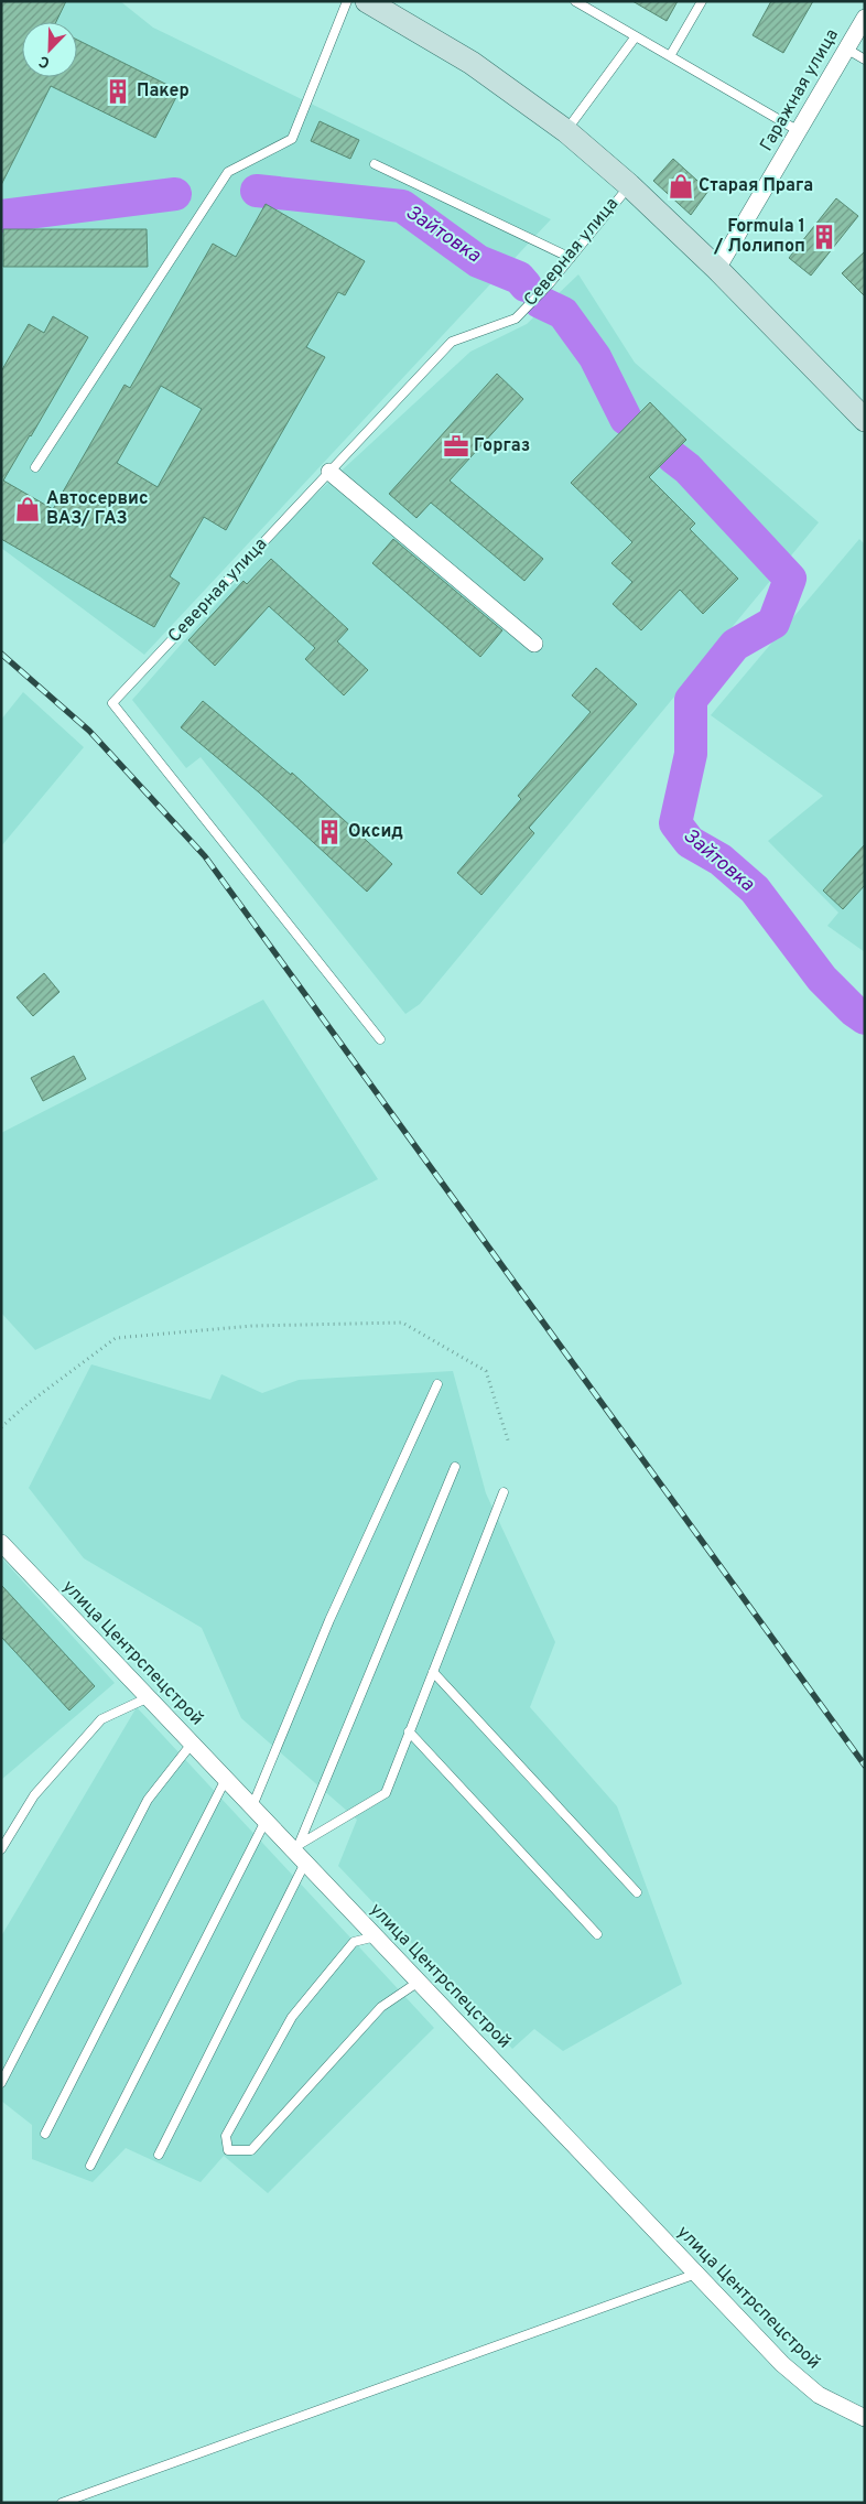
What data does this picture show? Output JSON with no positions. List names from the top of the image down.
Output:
{
  "streets": {
    "main road": ["Северная улица"],
    "street": ["Гаражная улица", "улица Центрспецстрой"]
  },
  "crossings": [
    ["Гаражная улица", "Северная улица"]
  ],
  "water": ["Зайтовка"],
  "places": {
    "building": ["Пакер", "Formula 1 / Лолипоп", "Оксид"],
    "shop": ["Старая Прага", "Автосервис ВАЗ/ ГАЗ"],
    "office": ["Горгаз"]
  },
  "north": "bottom left"
}
